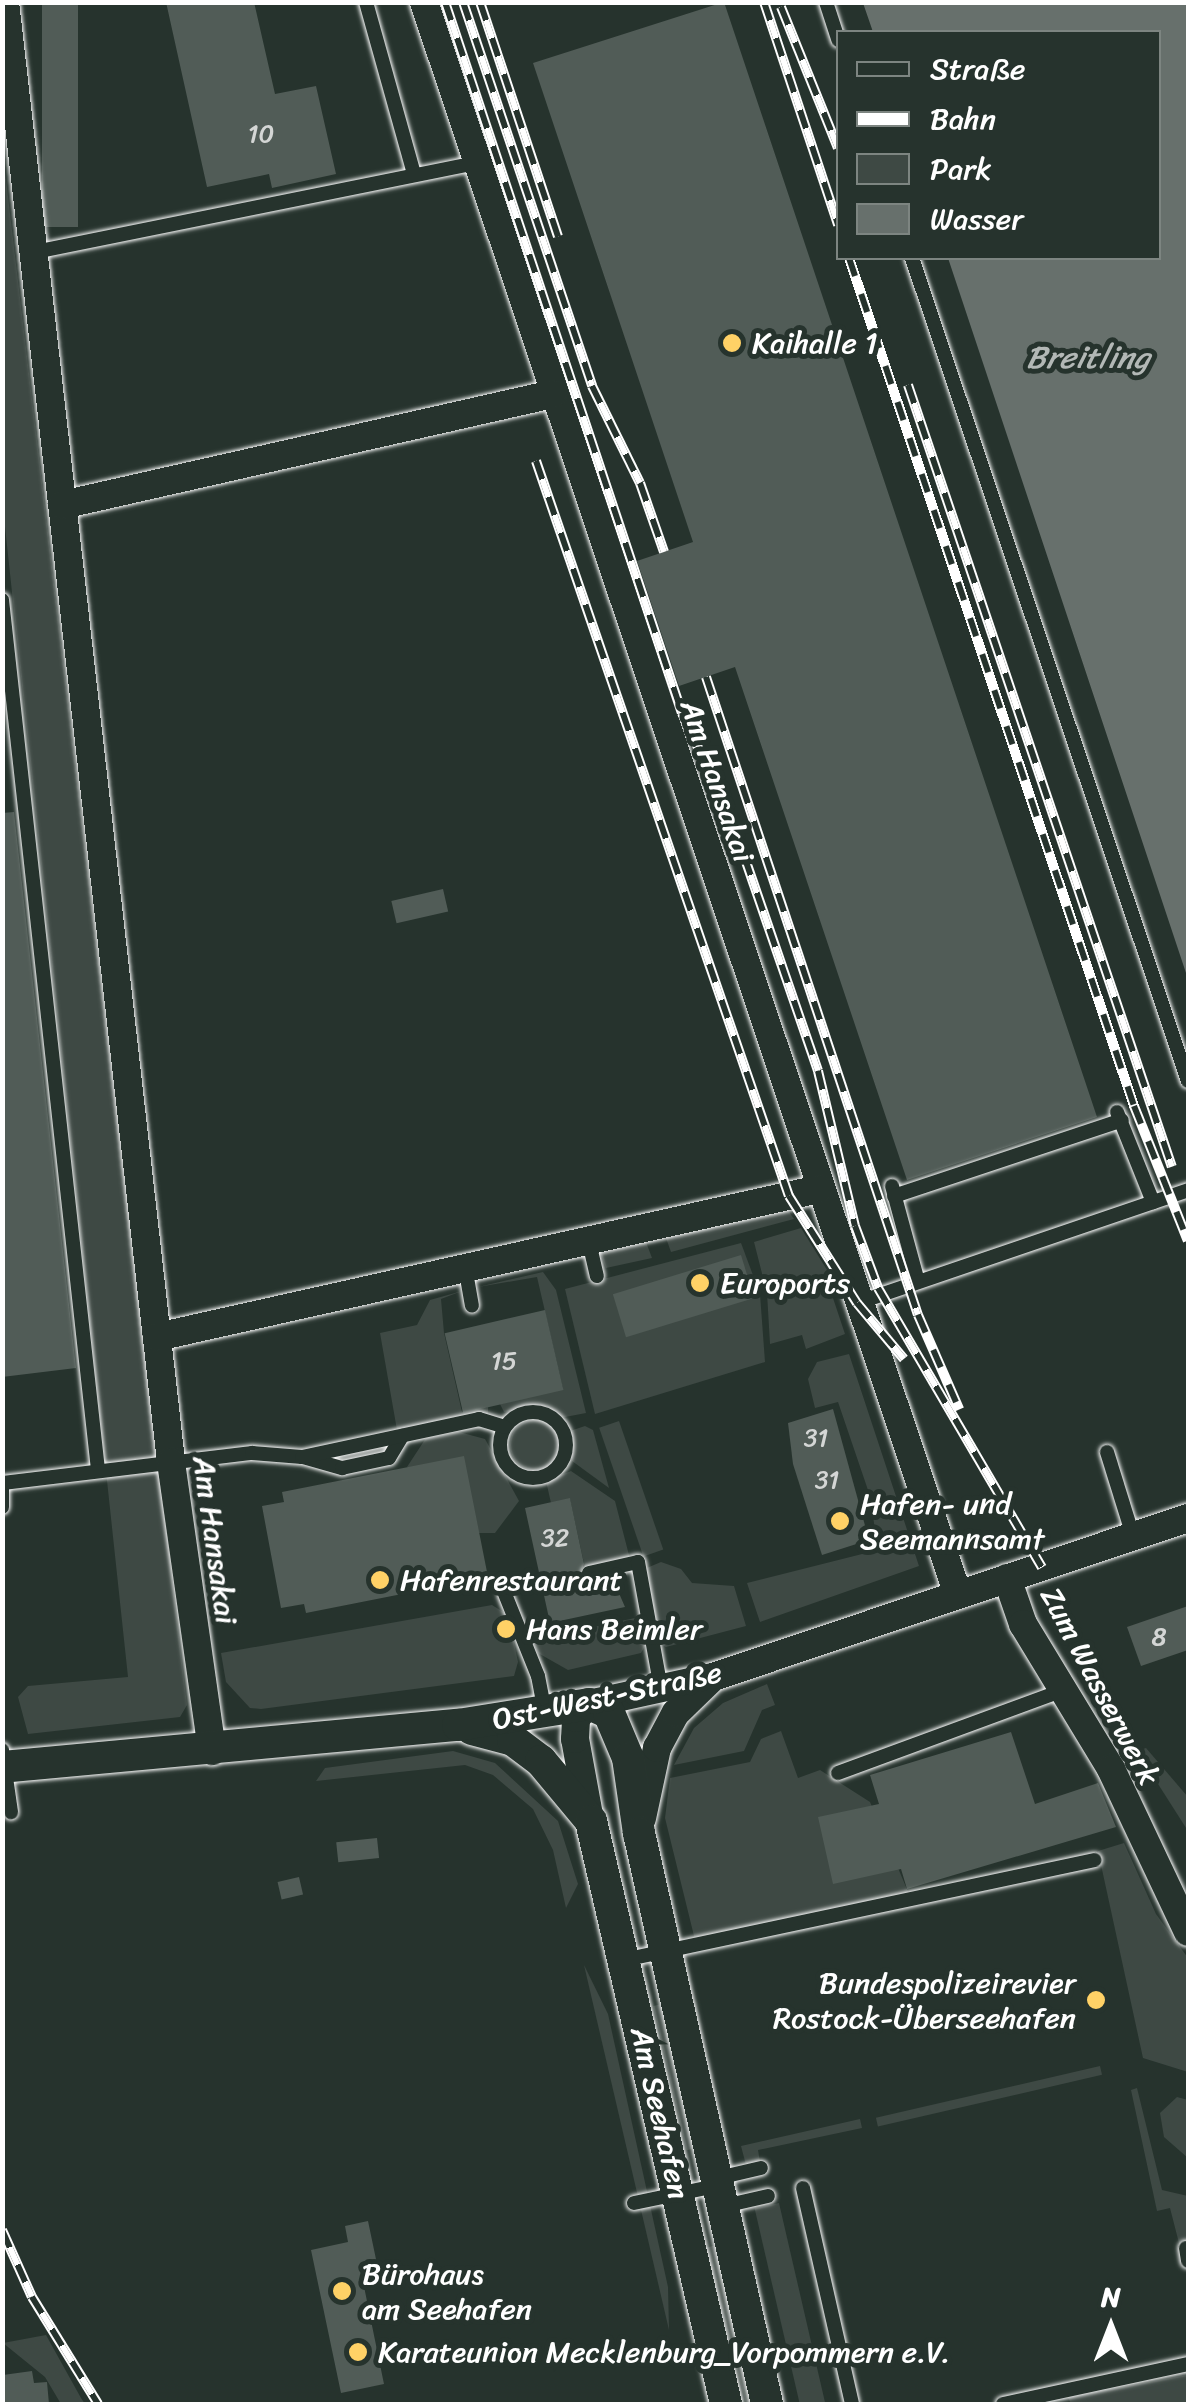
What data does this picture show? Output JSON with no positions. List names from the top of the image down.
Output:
{
  "streets": {
    "street": [
      "Am Hansakai",
      "Zum Wasserwerk",
      "Ost-West-Straße",
      "Am Seehafen"
    ]
  },
  "crossings": [
    ["Am Hansakai", "Ost-West-Straße"],
    ["Zum Wasserwerk", "Ost-West-Straße"],
    ["Ost-West-Straße", "Am Seehafen"]
  ],
  "water": ["Breitling"],
  "places": [
    "Kaihalle 1",
    "Euroports",
    "Hafen- und Seemannsamt",
    "Hafenrestaurant",
    "Hans Beimler",
    "Bundespolizeirevier Rostock-Überseehafen",
    "Bürohaus am Seehafen",
    "Karateunion Mecklenburg_Vorpommern e.V."
  ],
  "house_numbers": [
    "10",
    "15",
    "31",
    "31",
    "32",
    "8"
  ],
  "legend": [
    "Straße",
    "Bahn",
    "Park",
    "Wasser"
  ],
  "north": "top"
}
